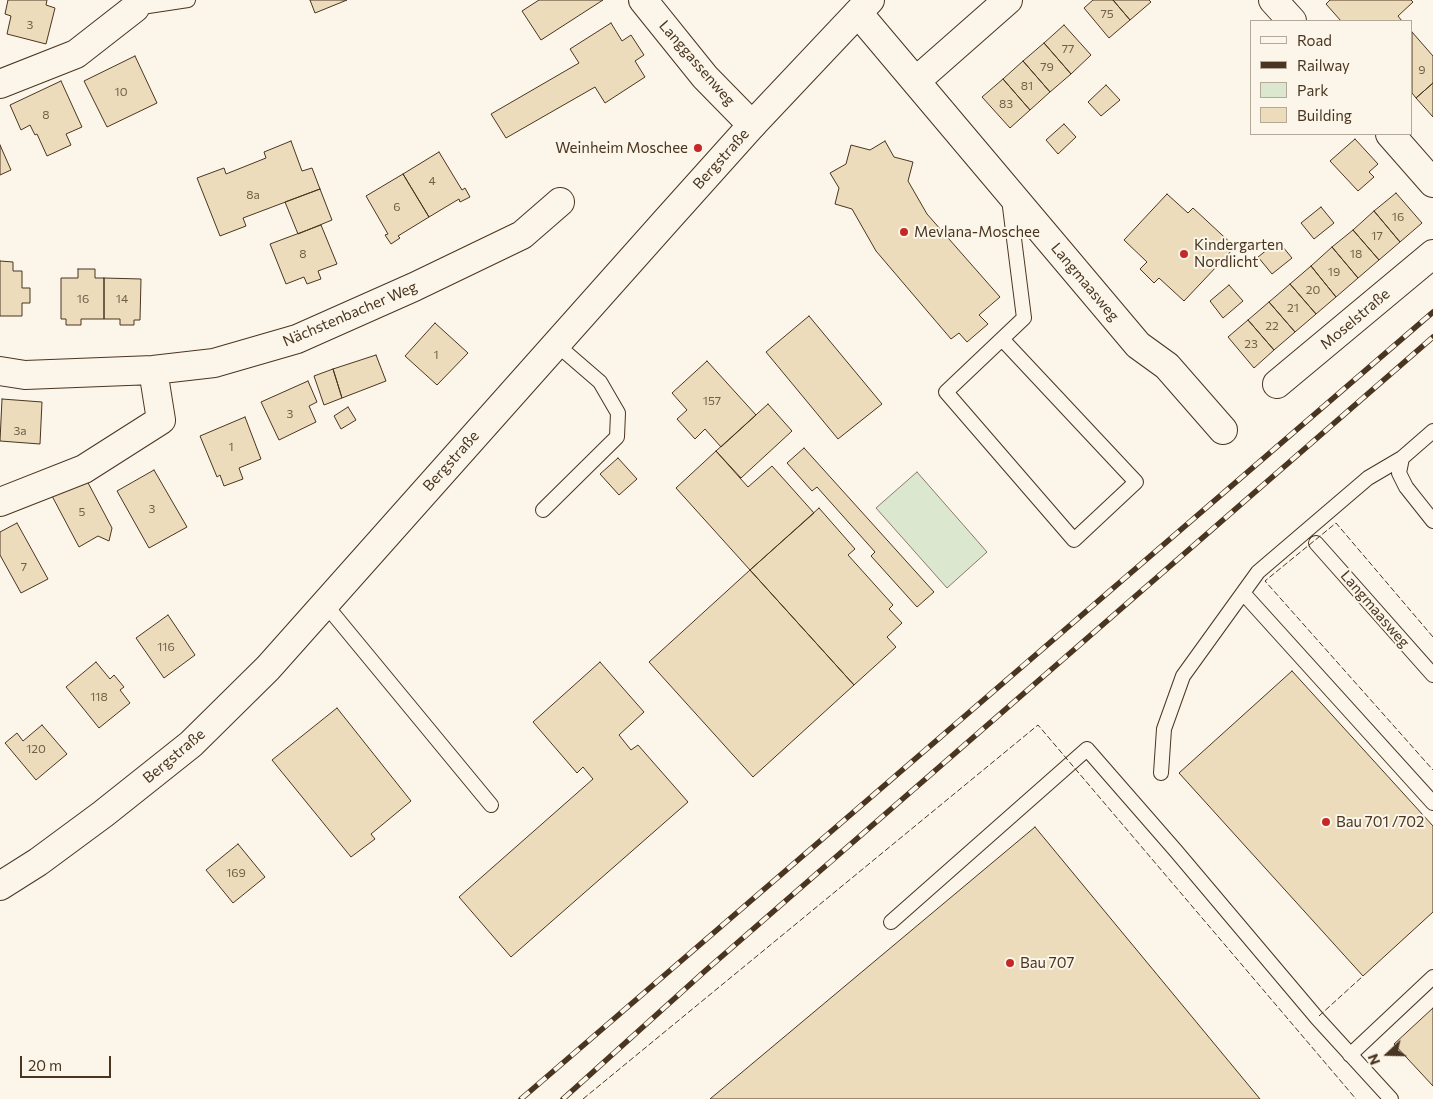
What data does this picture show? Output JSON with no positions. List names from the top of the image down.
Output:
{
  "streets": {
    "street": [
      "Langgassenweg",
      "Bergstraße",
      "Langmaasweg",
      "Nächstenbacher Weg",
      "Moselstraße"
    ]
  },
  "crossings": [
    ["Langgassenweg", "Bergstraße"],
    ["Bergstraße", "Langmaasweg"]
  ],
  "places": [
    "Weinheim Moschee",
    "Mevlana-Moschee",
    "Kindergarten Nordlicht",
    "Bau 701 /702",
    "Bau 707"
  ],
  "house_numbers": [
    "75",
    "3",
    "77",
    "79",
    "9",
    "81",
    "10",
    "83",
    "8",
    "4",
    "8a",
    "6",
    "16",
    "17",
    "8",
    "18",
    "19",
    "20",
    "16",
    "14",
    "21",
    "22",
    "23",
    "1",
    "157",
    "3",
    "3a",
    "1",
    "3",
    "5",
    "7",
    "116",
    "118",
    "120",
    "169"
  ],
  "legend": [
    "Road",
    "Railway",
    "Park",
    "Building"
  ],
  "scale_bar": "20 m",
  "north": "left"
}
